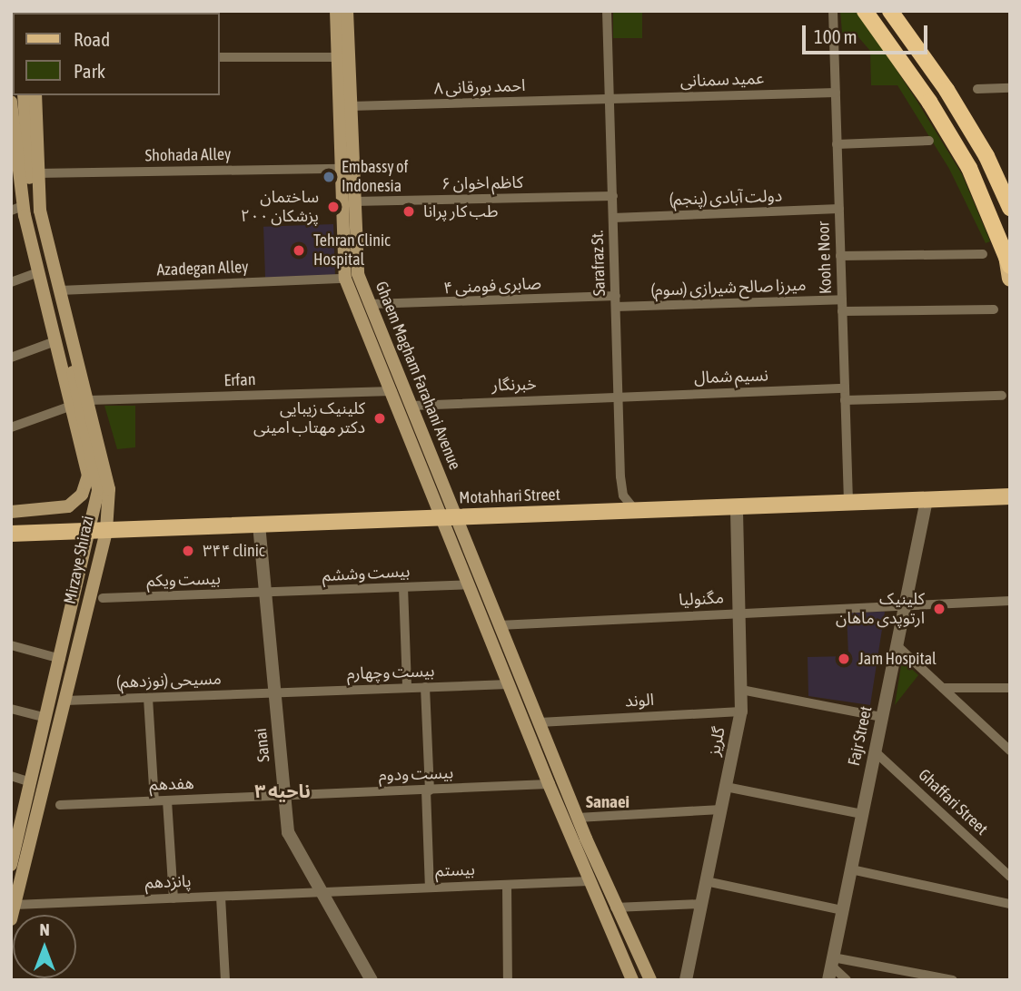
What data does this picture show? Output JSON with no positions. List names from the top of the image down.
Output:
{
  "streets": {
    "main road": ["Ghaem Magham Farahani Avenue", "Motahhari Street", "Mirzaye Shirazi"],
    "street": [
      "عمید سمنانی",
      "احمد بورقانی ۸",
      "Shohada Alley",
      "کاظم اخوان ۶",
      "دولت آبادی (پنجم)",
      "Kooh e Noor",
      "Sarafraz St.",
      "Azadegan Alley",
      "صابری فومنی ۴",
      "میرزا صالح شیرازی (سوم)",
      "نسیم شمال",
      "Erfan",
      "خبرنگار",
      "بیست وششم",
      "بیست ویکم",
      "مگنولیا",
      "بیست وچهارم",
      "مسیحی (نوزدهم)",
      "الوند",
      "Fajr Street",
      "گلریز",
      "Sanai",
      "بیست ودوم",
      "هفدهم",
      "Ghaffari Street",
      "بیستم",
      "پانزدهم"
    ]
  },
  "crossings": [
    ["عمید سمنانی", "احمد بورقانی ۸"],
    ["عمید سمنانی", "Kooh e Noor"],
    ["عمید سمنانی", "Sarafraz St."],
    ["احمد بورقانی ۸", "Sarafraz St."],
    ["احمد بورقانی ۸", "Ghaem Magham Farahani Avenue"],
    ["Shohada Alley", "Ghaem Magham Farahani Avenue"],
    ["Shohada Alley", "Mirzaye Shirazi"],
    ["کاظم اخوان ۶", "Sarafraz St."],
    ["کاظم اخوان ۶", "Ghaem Magham Farahani Avenue"],
    ["دولت آبادی (پنجم)", "Kooh e Noor"],
    ["دولت آبادی (پنجم)", "Sarafraz St."],
    ["Kooh e Noor", "میرزا صالح شیرازی (سوم)"],
    ["Kooh e Noor", "نسیم شمال"],
    ["Kooh e Noor", "Motahhari Street"],
    ["Sarafraz St.", "صابری فومنی ۴"],
    ["Sarafraz St.", "میرزا صالح شیرازی (سوم)"],
    ["Sarafraz St.", "نسیم شمال"],
    ["Sarafraz St.", "خبرنگار"],
    ["Sarafraz St.", "Motahhari Street"],
    ["Azadegan Alley", "Ghaem Magham Farahani Avenue"],
    ["Azadegan Alley", "Mirzaye Shirazi"],
    ["صابری فومنی ۴", "میرزا صالح شیرازی (سوم)"],
    ["صابری فومنی ۴", "Ghaem Magham Farahani Avenue"],
    ["Ghaem Magham Farahani Avenue", "Erfan"],
    ["Ghaem Magham Farahani Avenue", "خبرنگار"],
    ["Ghaem Magham Farahani Avenue", "Motahhari Street"],
    ["Ghaem Magham Farahani Avenue", "بیست وششم"],
    ["Ghaem Magham Farahani Avenue", "مگنولیا"],
    ["Ghaem Magham Farahani Avenue", "بیست وچهارم"],
    ["Ghaem Magham Farahani Avenue", "الوند"],
    ["Ghaem Magham Farahani Avenue", "بیست ودوم"],
    ["Ghaem Magham Farahani Avenue", "بیستم"],
    ["نسیم شمال", "خبرنگار"],
    ["Erfan", "Mirzaye Shirazi"],
    ["Motahhari Street", "Mirzaye Shirazi"],
    ["Motahhari Street", "Fajr Street"],
    ["Motahhari Street", "گلریز"],
    ["Motahhari Street", "Sanai"],
    ["Mirzaye Shirazi", "مسیحی (نوزدهم)"],
    ["Mirzaye Shirazi", "پانزدهم"],
    ["بیست وششم", "بیست ویکم"],
    ["بیست وششم", "Sanai"],
    ["بیست ویکم", "Sanai"],
    ["مگنولیا", "Fajr Street"],
    ["مگنولیا", "گلریز"],
    ["بیست وچهارم", "مسیحی (نوزدهم)"],
    ["بیست وچهارم", "Sanai"],
    ["مسیحی (نوزدهم)", "Sanai"],
    ["الوند", "گلریز"],
    ["Fajr Street", "Ghaffari Street"],
    ["Sanai", "بیست ودوم"],
    ["Sanai", "هفدهم"],
    ["Sanai", "بیستم"],
    ["Sanai", "پانزدهم"],
    ["بیست ودوم", "هفدهم"],
    ["بیستم", "پانزدهم"]
  ],
  "districts": ["ناحیه ۳", "Sanaei"],
  "places": [
    "Embassy of Indonesia",
    "ساختمان پزشکان ۲۰۰",
    "طب کار پرانا",
    "Tehran Clinic Hospital",
    "کلینیک زیبایی دکتر مهتاب امینی",
    "۳۴۴ clinic",
    "کلینیک ارتوپدی ماهان",
    "Jam Hospital"
  ],
  "legend": ["Road", "Park"],
  "scale_bar": "100 m",
  "north": "top"
}
